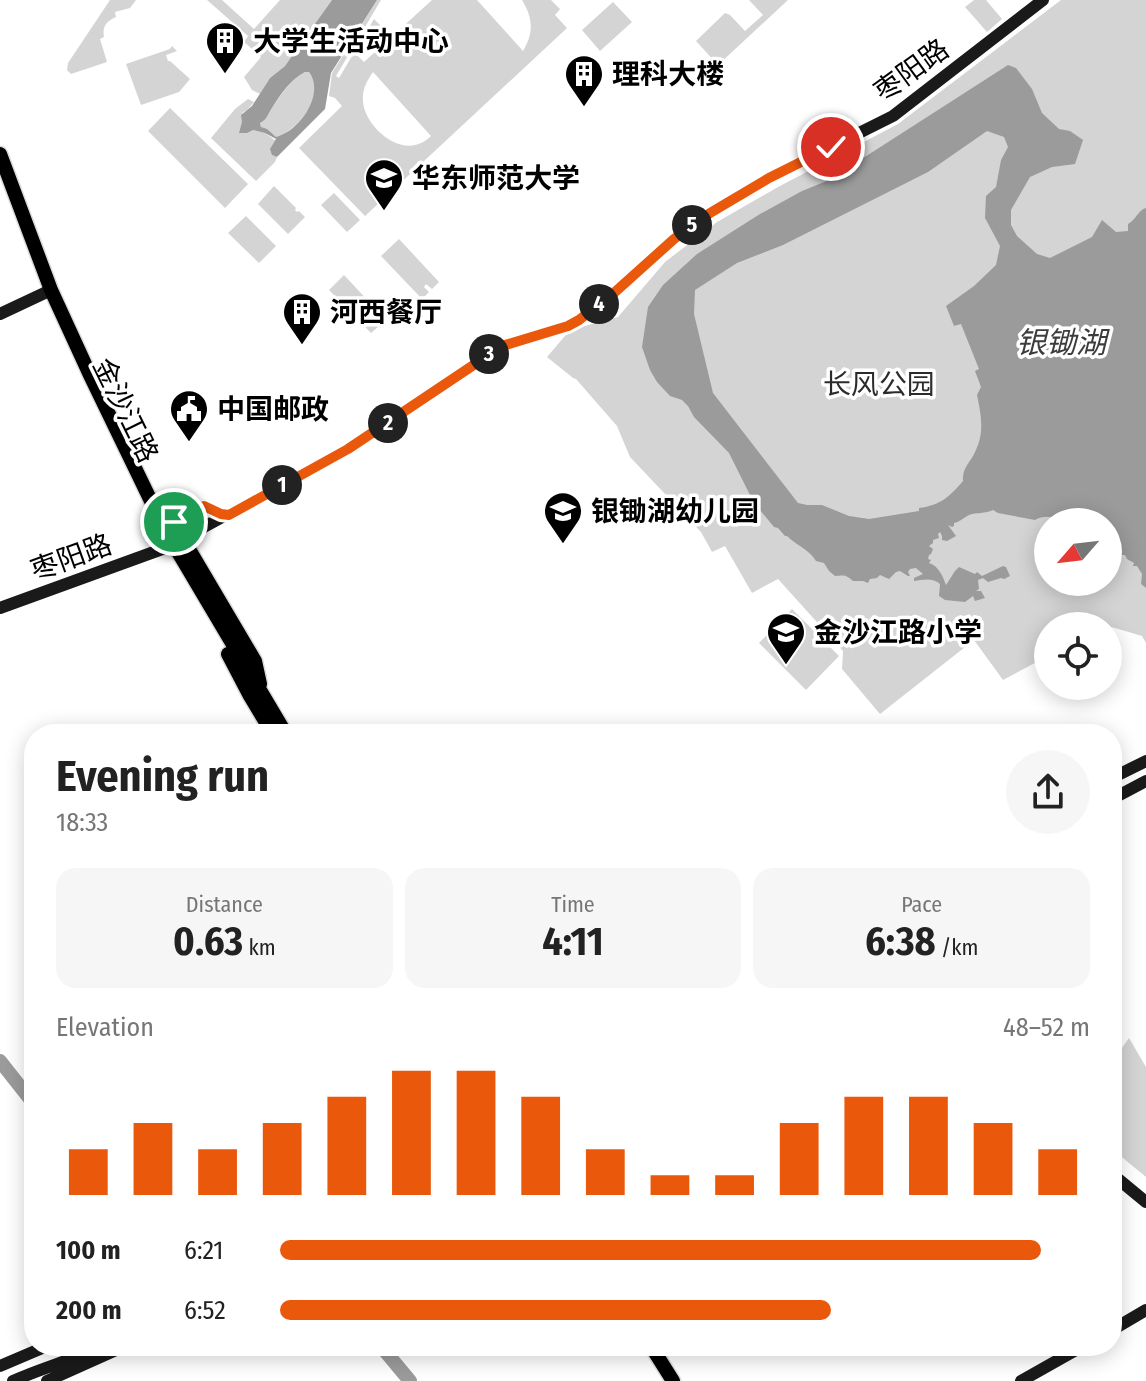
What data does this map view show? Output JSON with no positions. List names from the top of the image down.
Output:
{
  "streets": {
    "main road": ["金沙江路"],
    "street": ["枣阳路"]
  },
  "crossings": [
    ["枣阳路", "金沙江路"]
  ],
  "water": ["银锄湖"],
  "parks": ["长风公园"],
  "places": {
    "building": ["大学生活动中心", "理科大楼", "河西餐厅"],
    "school or university": ["华东师范大学", "银锄湖幼儿园", "金沙江路小学"],
    "public building": ["中国邮政"]
  },
  "north": "bottom left",
  "page": {
    "pins": [
      "5",
      "4",
      "3",
      "2",
      "1"
    ],
    "heading": ["Evening run", "18:33"],
    "stats": [
      ["Distance", "0.63 km"],
      ["Time", "4:11"],
      ["Pace", "6:38 /km"]
    ],
    "chart": ["Elevation", "48–52 m"],
    "list": [
      {
        "name": "100 m",
        "note": "6:21"
      },
      {
        "name": "200 m",
        "note": "6:52"
      }
    ]
  }
}
